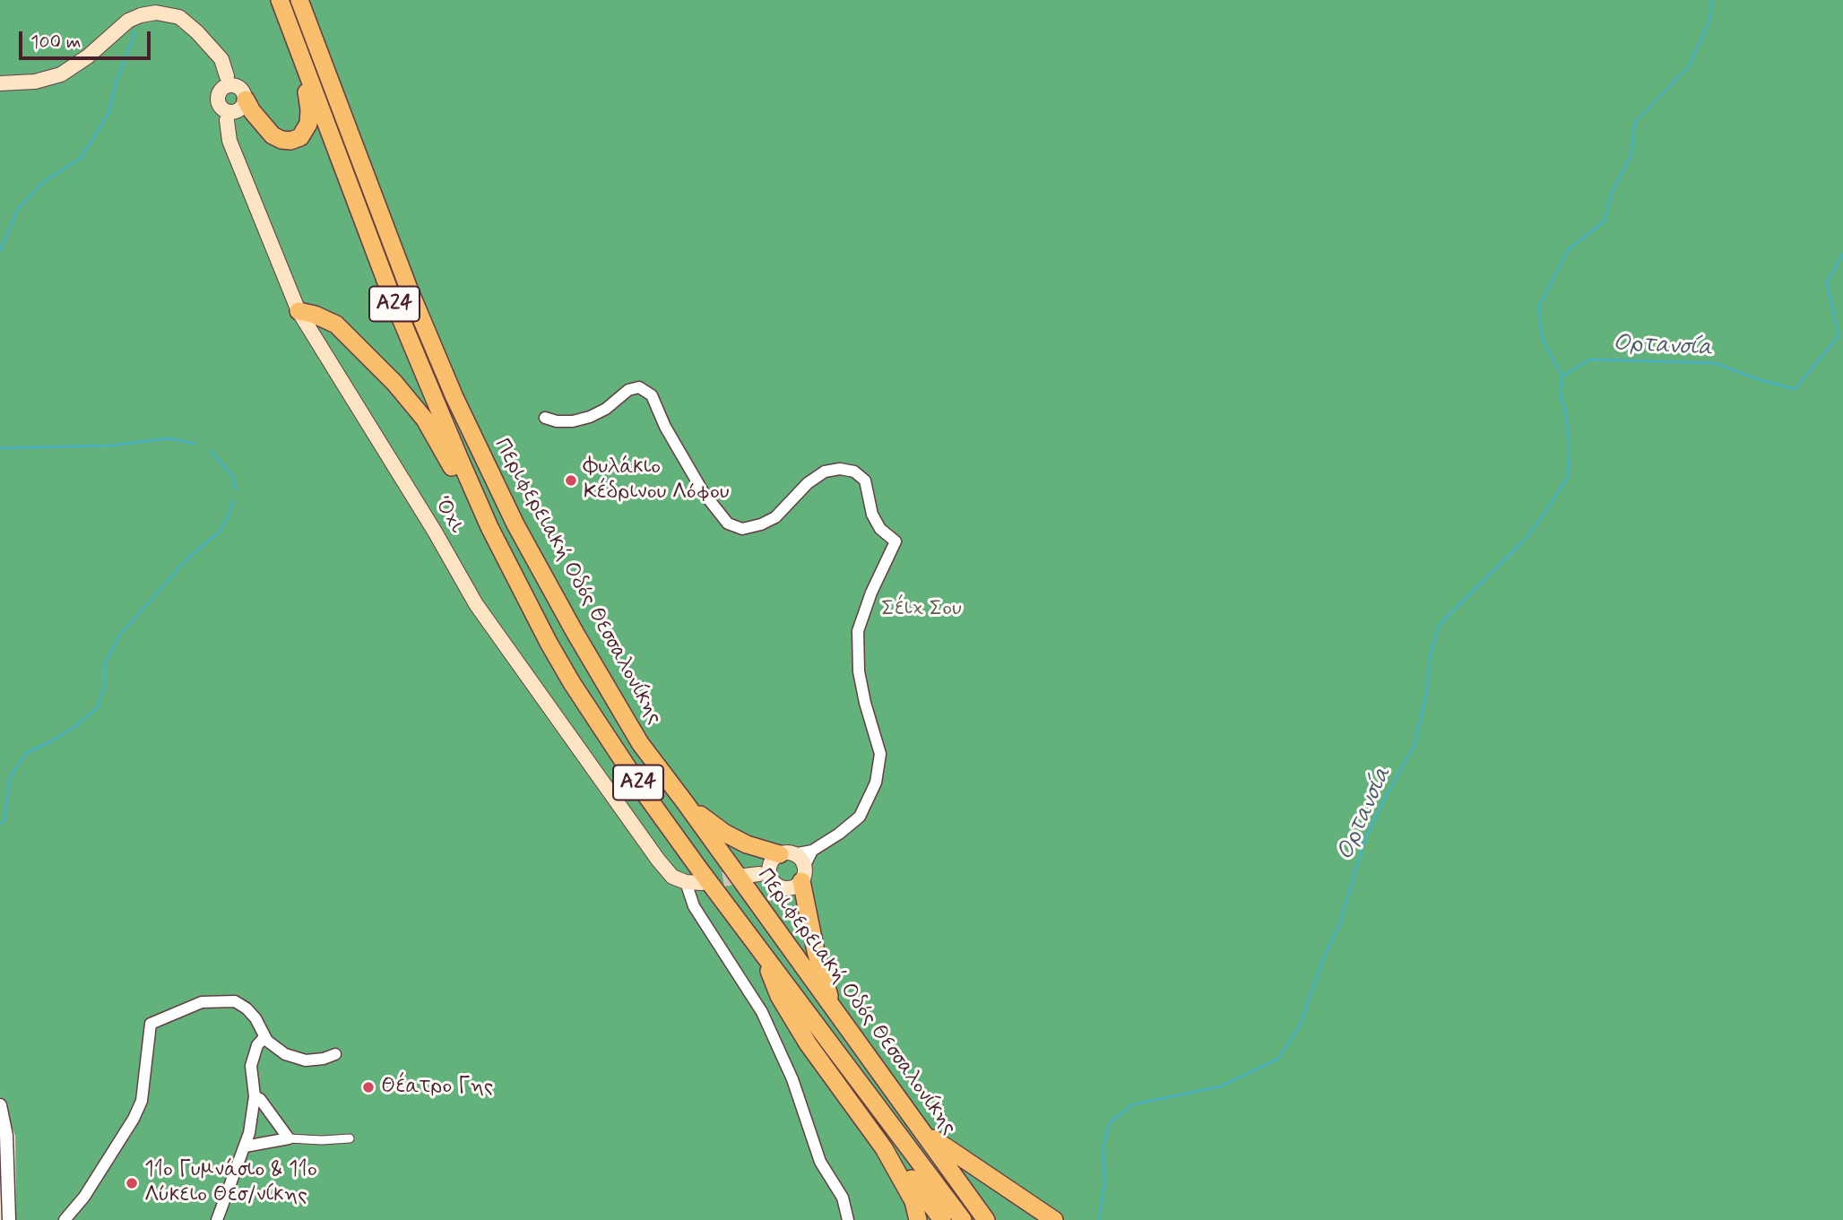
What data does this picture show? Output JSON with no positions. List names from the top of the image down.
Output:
{
  "streets": {
    "highway": ["Α24", "Περιφερειακή Οδός Θεσσαλονίκης"],
    "main road": ["Όχι"]
  },
  "water": ["Ορτανσία"],
  "parks": ["Σέιχ Σου"],
  "places": ["Φυλάκιο Κέδρινου Λόφου", "Θέατρο Γης", "11ο Γυμνάσιο & 11ο Λύκειο Θεσ/νίκης"],
  "scale_bar": "100 m"
}
